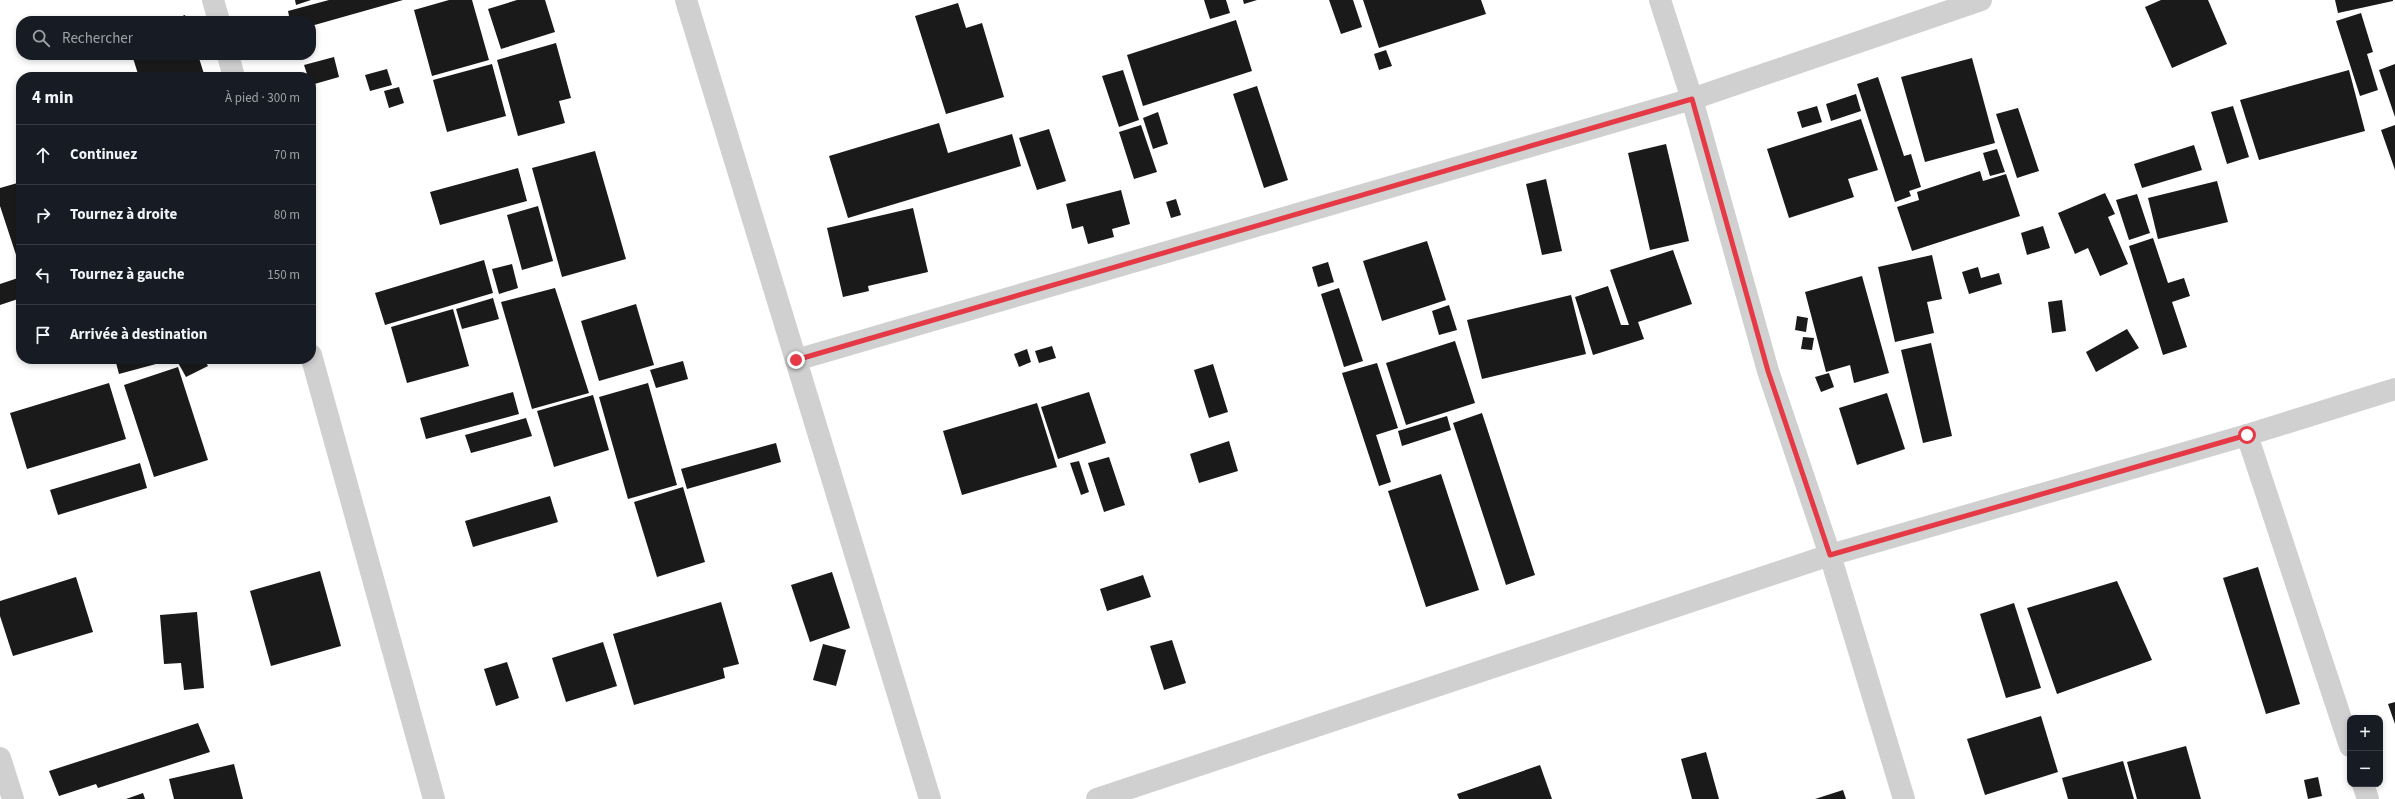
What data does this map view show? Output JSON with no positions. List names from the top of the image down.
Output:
{
  "page": {
    "search": "Rechercher",
    "heading": ["4 min", "À pied · 300 m"],
    "list": [
      ["Continuez", "70 m"],
      ["Tournez à droite", "80 m"],
      ["Tournez à gauche", "150 m"],
      "Arrivée à destination"
    ],
    "map_buttons": ["+", "−"]
  }
}
